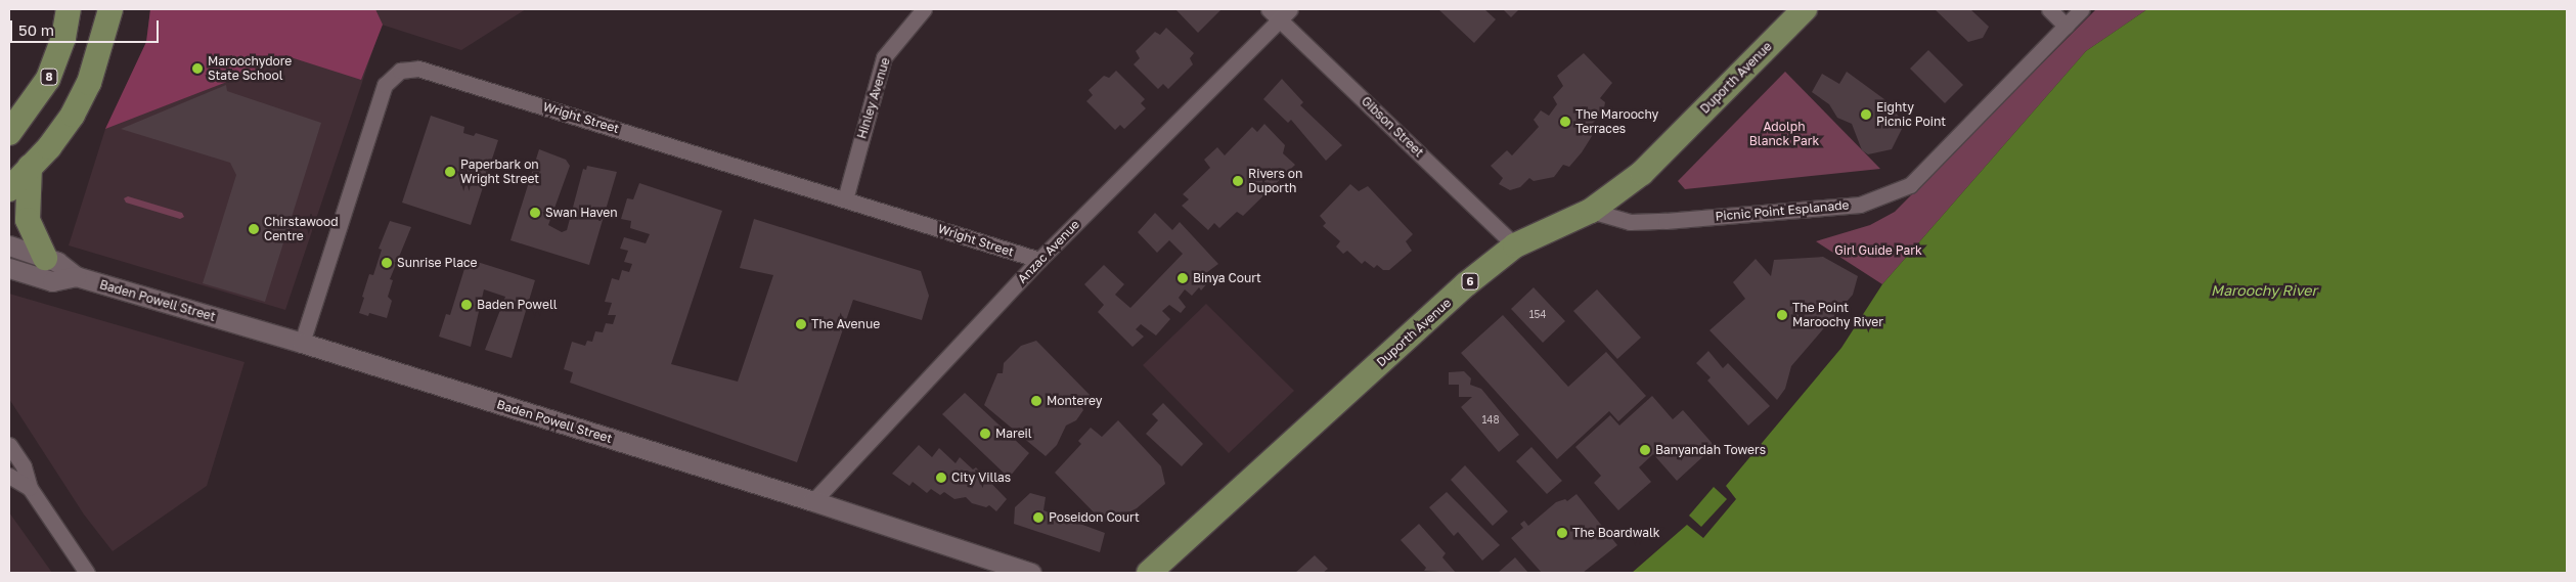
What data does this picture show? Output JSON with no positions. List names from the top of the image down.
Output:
{
  "streets": {
    "main road": ["8", "Duporth Avenue", "6"],
    "street": [
      "Hinley Avenue",
      "Wright Street",
      "Gibson Street",
      "Picnic Point Esplanade",
      "Anzac Avenue",
      "Baden Powell Street"
    ]
  },
  "crossings": [
    ["Duporth Avenue", "Gibson Street"],
    ["Duporth Avenue", "Picnic Point Esplanade"],
    ["Hinley Avenue", "Wright Street"],
    ["Wright Street", "Anzac Avenue"],
    ["Wright Street", "Baden Powell Street"],
    ["Gibson Street", "Anzac Avenue"],
    ["Anzac Avenue", "Baden Powell Street"]
  ],
  "water": ["Maroochy River"],
  "parks": ["Adolph Blanck Park", "Girl Guide Park"],
  "places": [
    "Maroochydore State School",
    "Eighty Picnic Point",
    "The Maroochy Terraces",
    "Paperbark on Wright Street",
    "Rivers on Duporth",
    "Swan Haven",
    "Chirstawood Centre",
    "Sunrise Place",
    "Binya Court",
    "Baden Powell",
    "The Point Maroochy River",
    "The Avenue",
    "Monterey",
    "Mareil",
    "Banyandah Towers",
    "City Villas",
    "Poseidon Court",
    "The Boardwalk"
  ],
  "house_numbers": ["154", "148"],
  "scale_bar": "50 m"
}
